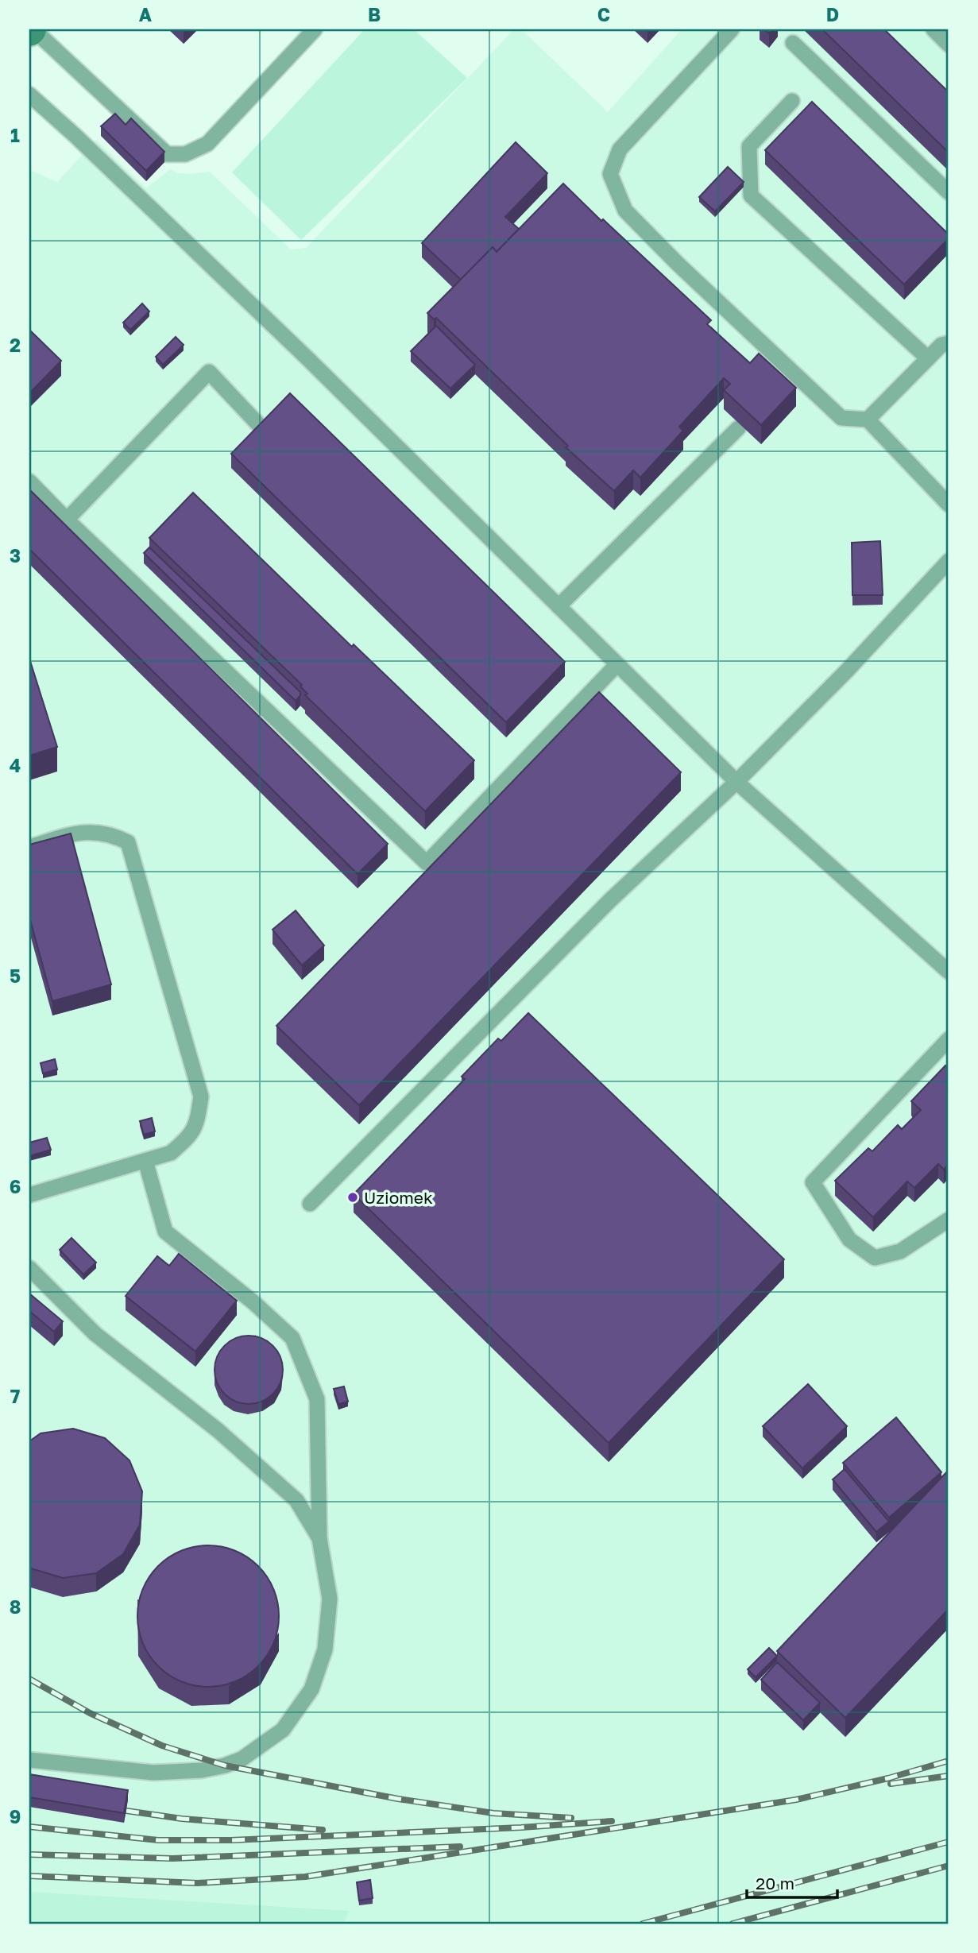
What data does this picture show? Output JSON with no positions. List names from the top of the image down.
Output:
{
  "places": ["Uziomek"],
  "scale_bar": "20 m",
  "grid": {
    "columns": [
      "A",
      "B",
      "C",
      "D"
    ],
    "rows": [
      "1",
      "2",
      "3",
      "4",
      "5",
      "6",
      "7",
      "8",
      "9"
    ]
  }
}
